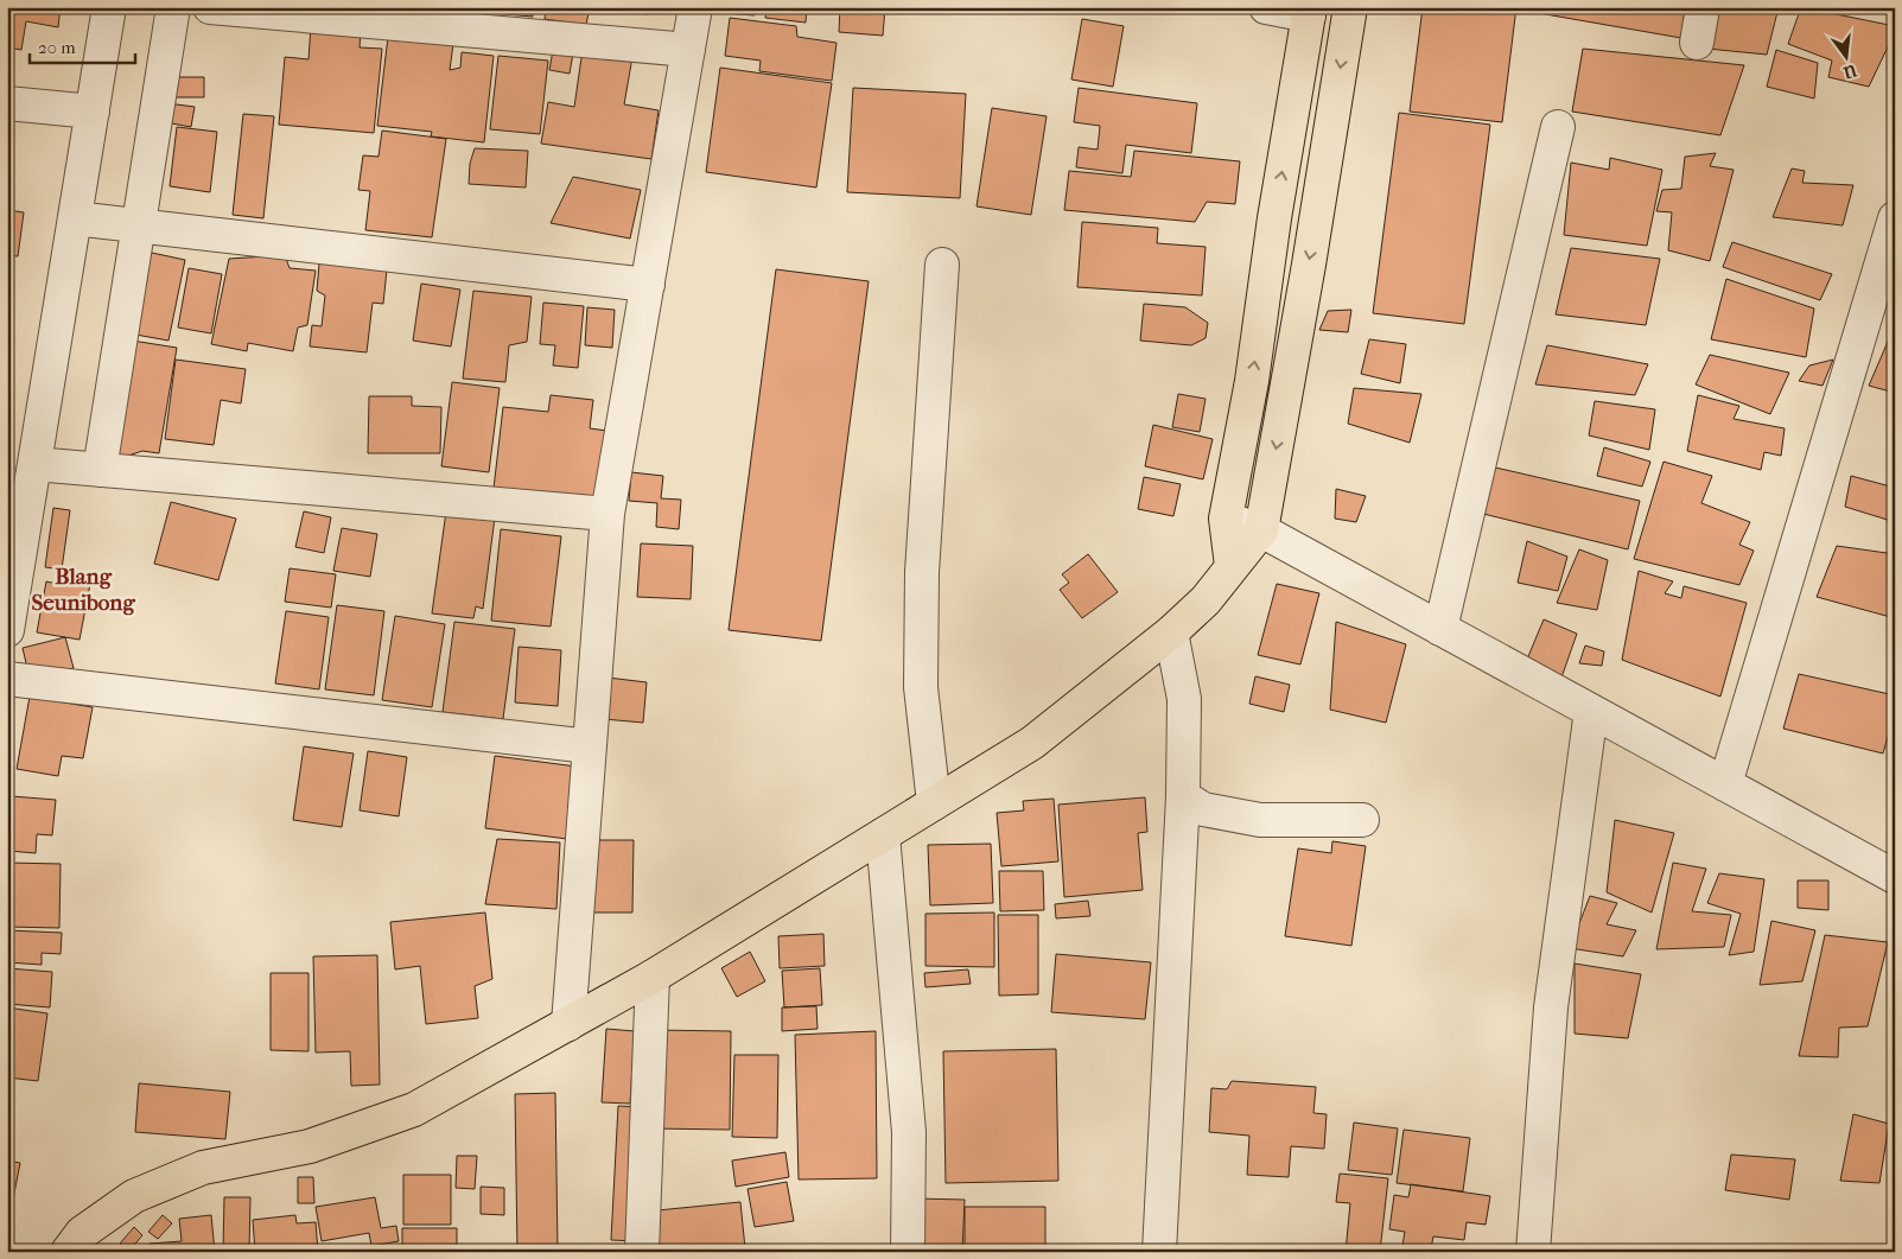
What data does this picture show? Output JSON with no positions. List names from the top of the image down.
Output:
{
  "districts": ["Blang Seunibong"],
  "scale_bar": "20 m",
  "north": "bottom"
}
